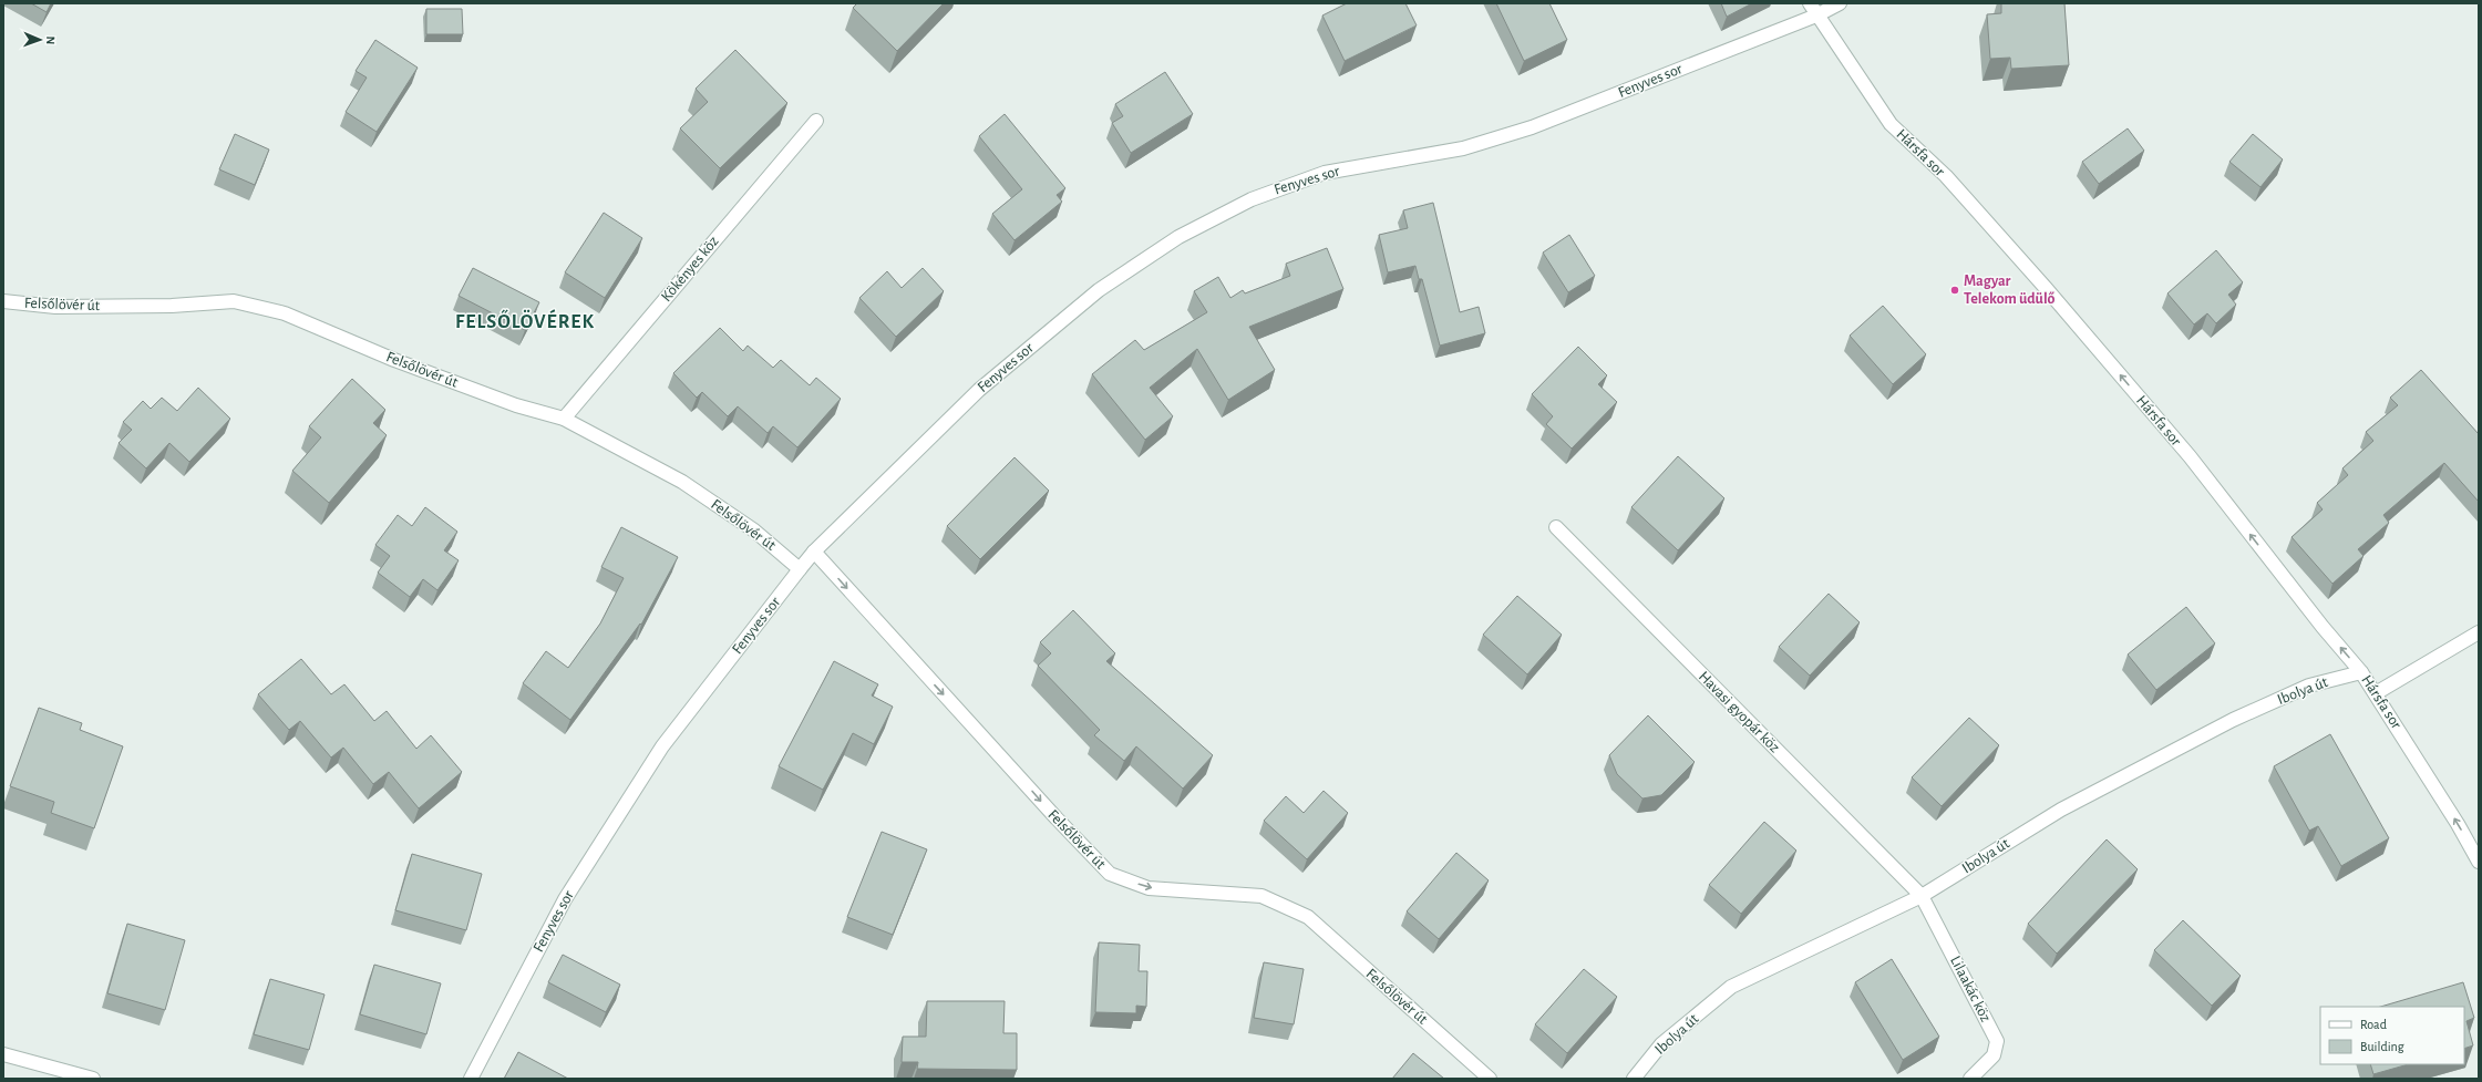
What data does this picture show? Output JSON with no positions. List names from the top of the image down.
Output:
{
  "streets": {
    "street": [
      "Fenyves sor",
      "Hársfa sor",
      "Kökényes köz",
      "Felsőlövér út",
      "Ibolya út",
      "Havasi gyopár köz",
      "Lilaakác köz"
    ]
  },
  "crossings": [
    ["Fenyves sor", "Hársfa sor"],
    ["Fenyves sor", "Felsőlövér út"],
    ["Hársfa sor", "Ibolya út"],
    ["Kökényes köz", "Felsőlövér út"],
    ["Ibolya út", "Havasi gyopár köz"],
    ["Ibolya út", "Lilaakác köz"],
    ["Havasi gyopár köz", "Lilaakác köz"]
  ],
  "one_way": ["Hársfa sor", "Felsőlövér út"],
  "districts": ["FELSŐLÖVÉREK"],
  "places": ["Magyar Telekom üdülő"],
  "legend": ["Road", "Building"],
  "north": "right"
}
